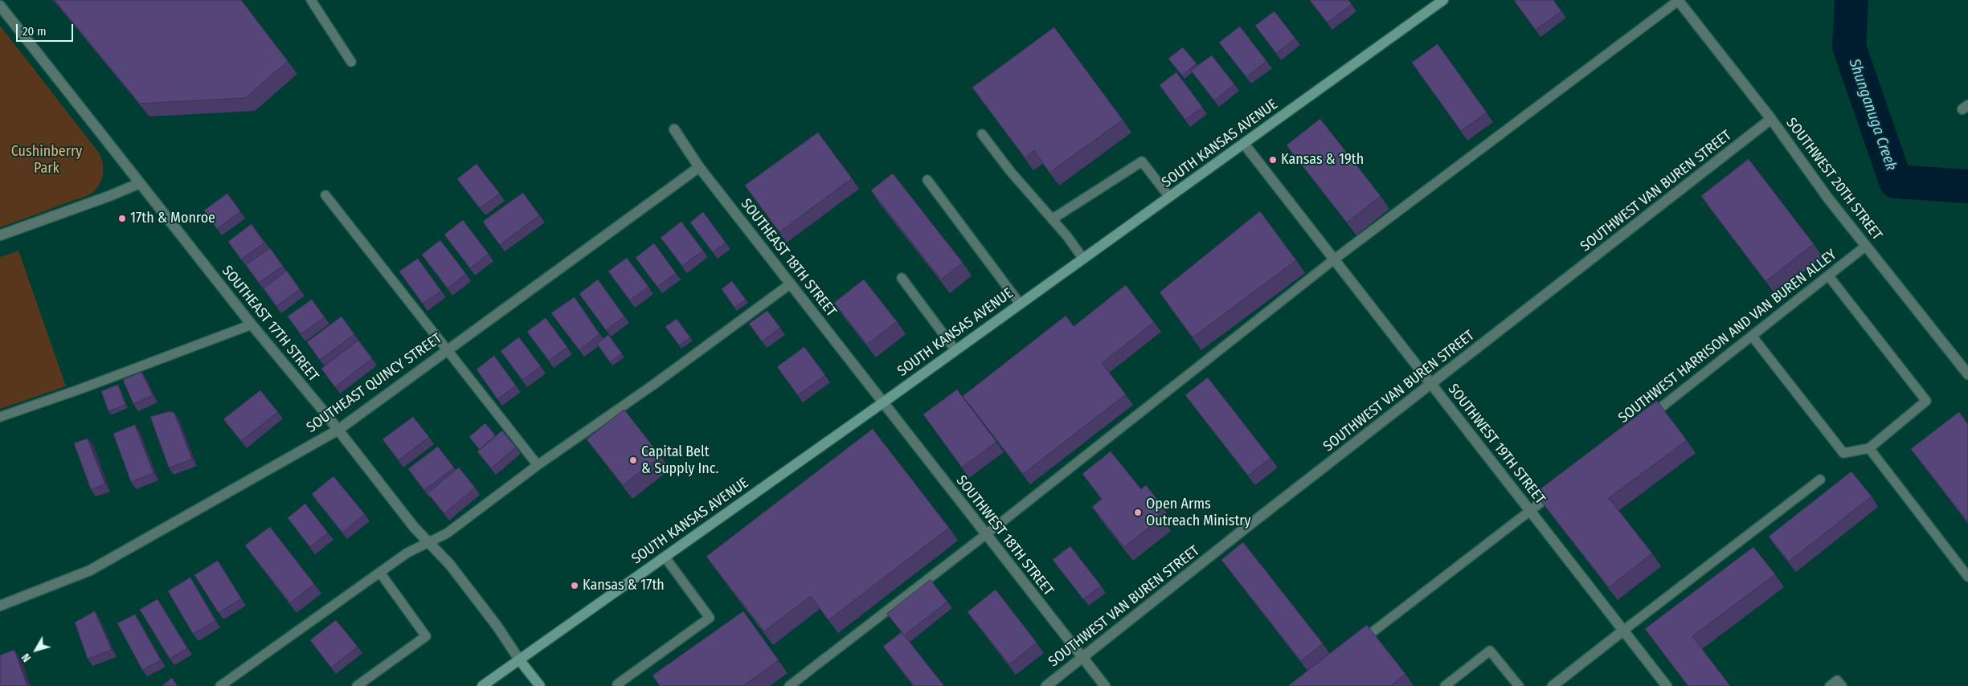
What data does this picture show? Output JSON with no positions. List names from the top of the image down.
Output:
{
  "streets": {
    "main road": ["SOUTH KANSAS AVENUE"],
    "street": [
      "SOUTHWEST 20TH STREET",
      "SOUTHWEST VAN BUREN STREET",
      "SOUTHEAST 18TH STREET",
      "SOUTHEAST 17TH STREET",
      "SOUTHEAST QUINCY STREET",
      "SOUTHWEST 19TH STREET",
      "SOUTHWEST 18TH STREET"
    ],
    "lane": ["SOUTHWEST HARRISON AND VAN BUREN ALLEY"]
  },
  "crossings": [
    ["SOUTH KANSAS AVENUE", "SOUTHEAST 18TH STREET"],
    ["SOUTH KANSAS AVENUE", "SOUTHEAST 17TH STREET"],
    ["SOUTH KANSAS AVENUE", "SOUTHWEST 19TH STREET"],
    ["SOUTH KANSAS AVENUE", "SOUTHWEST 18TH STREET"],
    ["SOUTHWEST 20TH STREET", "SOUTHWEST VAN BUREN STREET"],
    ["SOUTHWEST 20TH STREET", "SOUTHWEST HARRISON AND VAN BUREN ALLEY"],
    ["SOUTHWEST VAN BUREN STREET", "SOUTHWEST 19TH STREET"],
    ["SOUTHWEST VAN BUREN STREET", "SOUTHWEST 18TH STREET"],
    ["SOUTHEAST 18TH STREET", "SOUTHEAST QUINCY STREET"],
    ["SOUTHEAST 18TH STREET", "SOUTHWEST 18TH STREET"],
    ["SOUTHEAST 17TH STREET", "SOUTHEAST QUINCY STREET"]
  ],
  "water": ["Shunganuga Creek"],
  "parks": ["Cushinberry Park"],
  "places": [
    "Kansas & 19th",
    "17th & Monroe",
    "Capital Belt & Supply Inc.",
    "Open Arms Outreach Ministry",
    "Kansas & 17th"
  ],
  "scale_bar": "20 m",
  "north": "bottom left"
}
